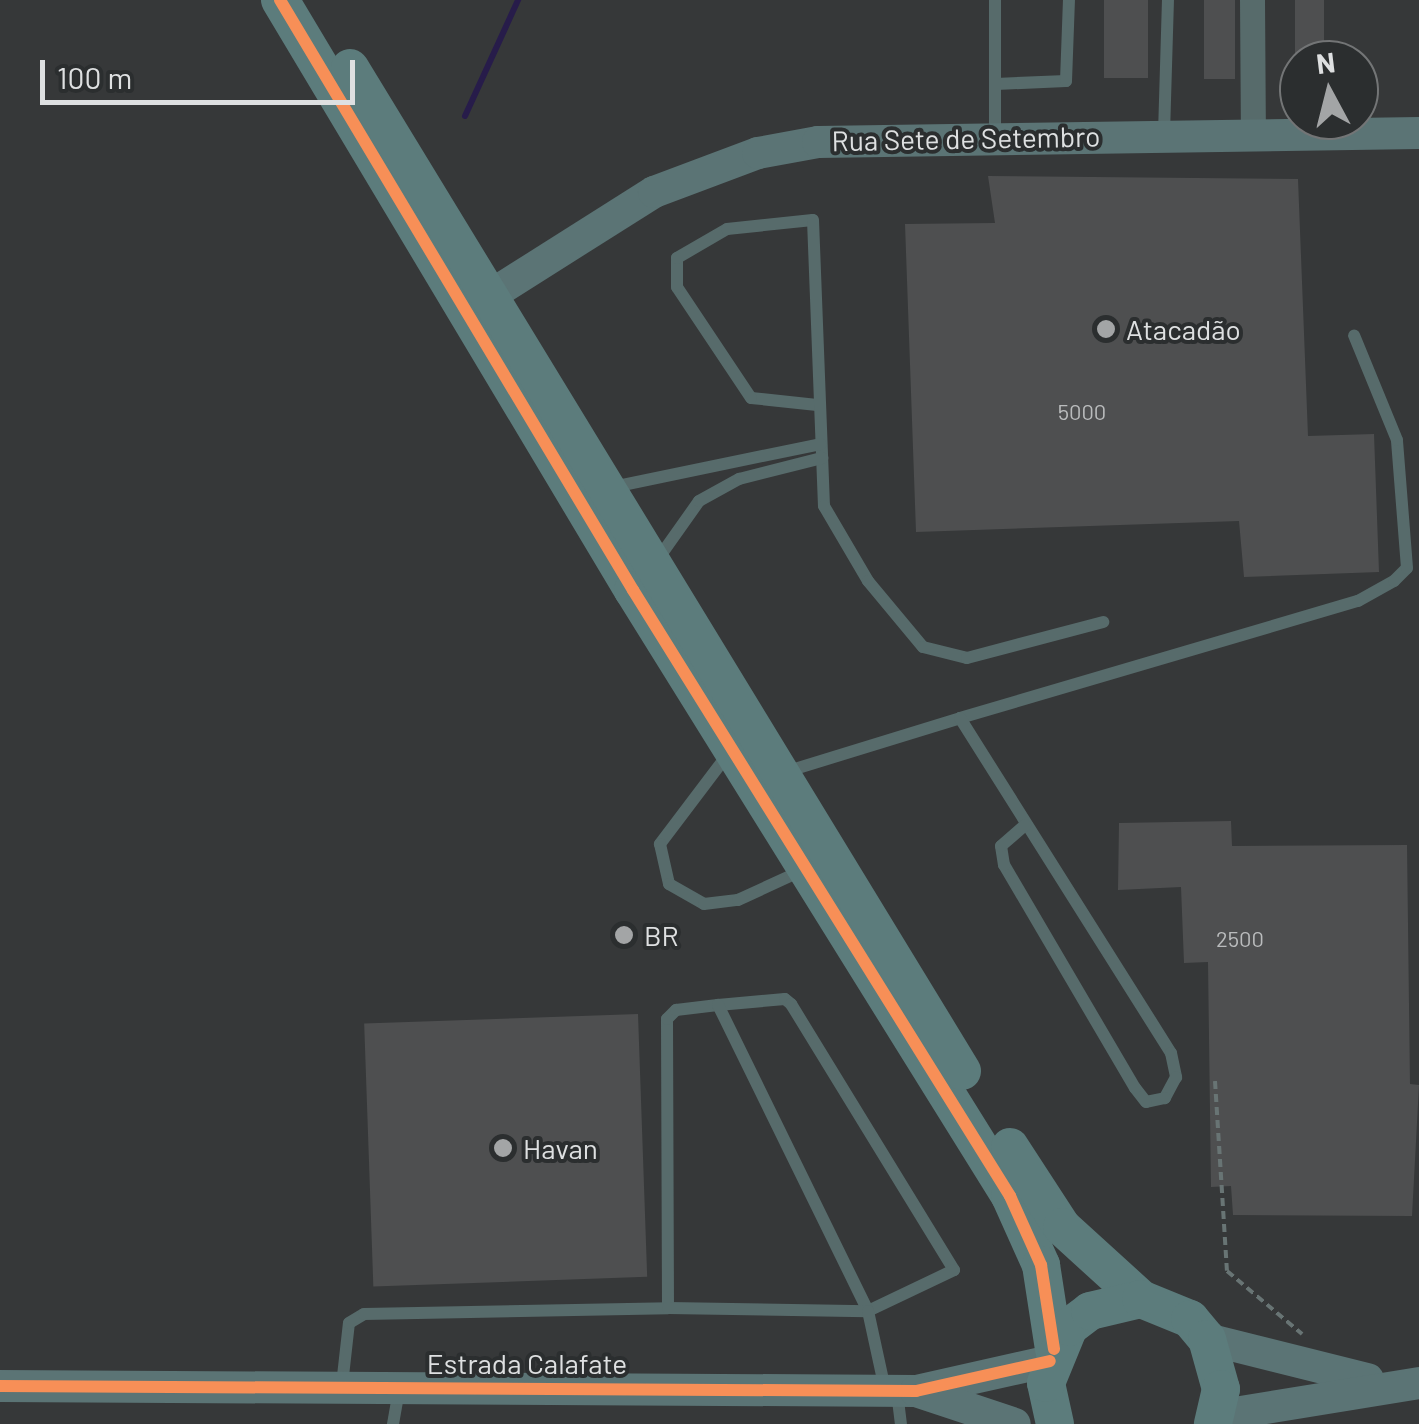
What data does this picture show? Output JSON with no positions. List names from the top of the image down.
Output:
{
  "streets": {
    "street": ["Rua Sete de Setembro", "Estrada Calafate"]
  },
  "places": ["Atacadão", "BR", "Havan"],
  "house_numbers": ["5000", "2500"],
  "scale_bar": "100 m",
  "north": "top"
}
